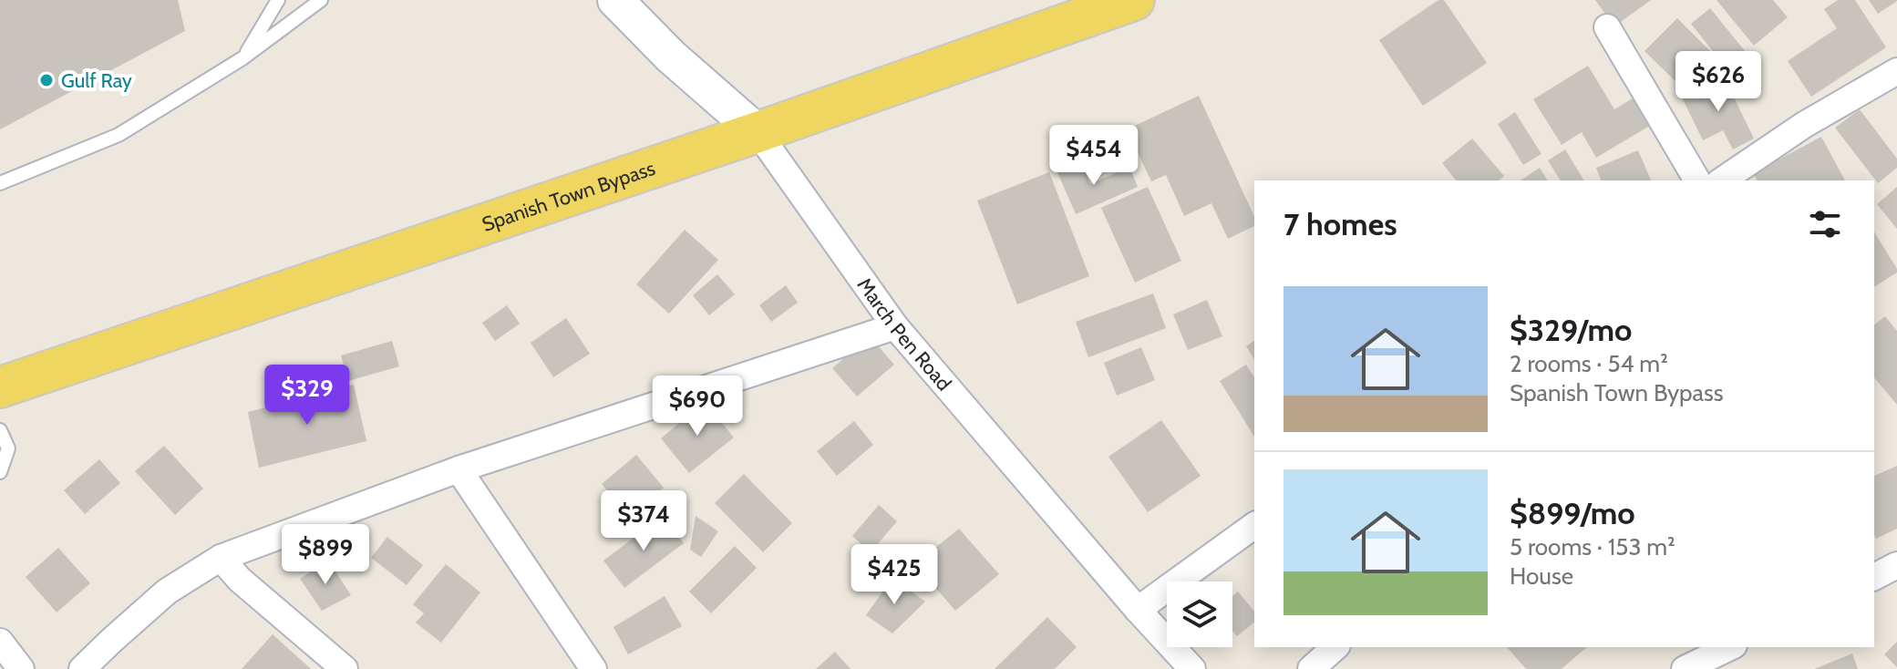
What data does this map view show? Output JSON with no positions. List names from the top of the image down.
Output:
{
  "streets": {
    "main road": ["Spanish Town Bypass"],
    "street": ["March Pen Road"]
  },
  "crossings": [
    ["Spanish Town Bypass", "March Pen Road"]
  ],
  "places": ["Gulf Ray"],
  "page": {
    "price": [
      "$626",
      "$454",
      "$329",
      "$690",
      "$374",
      "$899",
      "$425"
    ],
    "heading": "7 homes",
    "list": [
      {
        "name": "$329/mo",
        "note": "2 rooms · 54 m² · Spanish Town Bypass"
      },
      {
        "name": "$899/mo",
        "note": "5 rooms · 153 m² · House"
      }
    ]
  }
}
